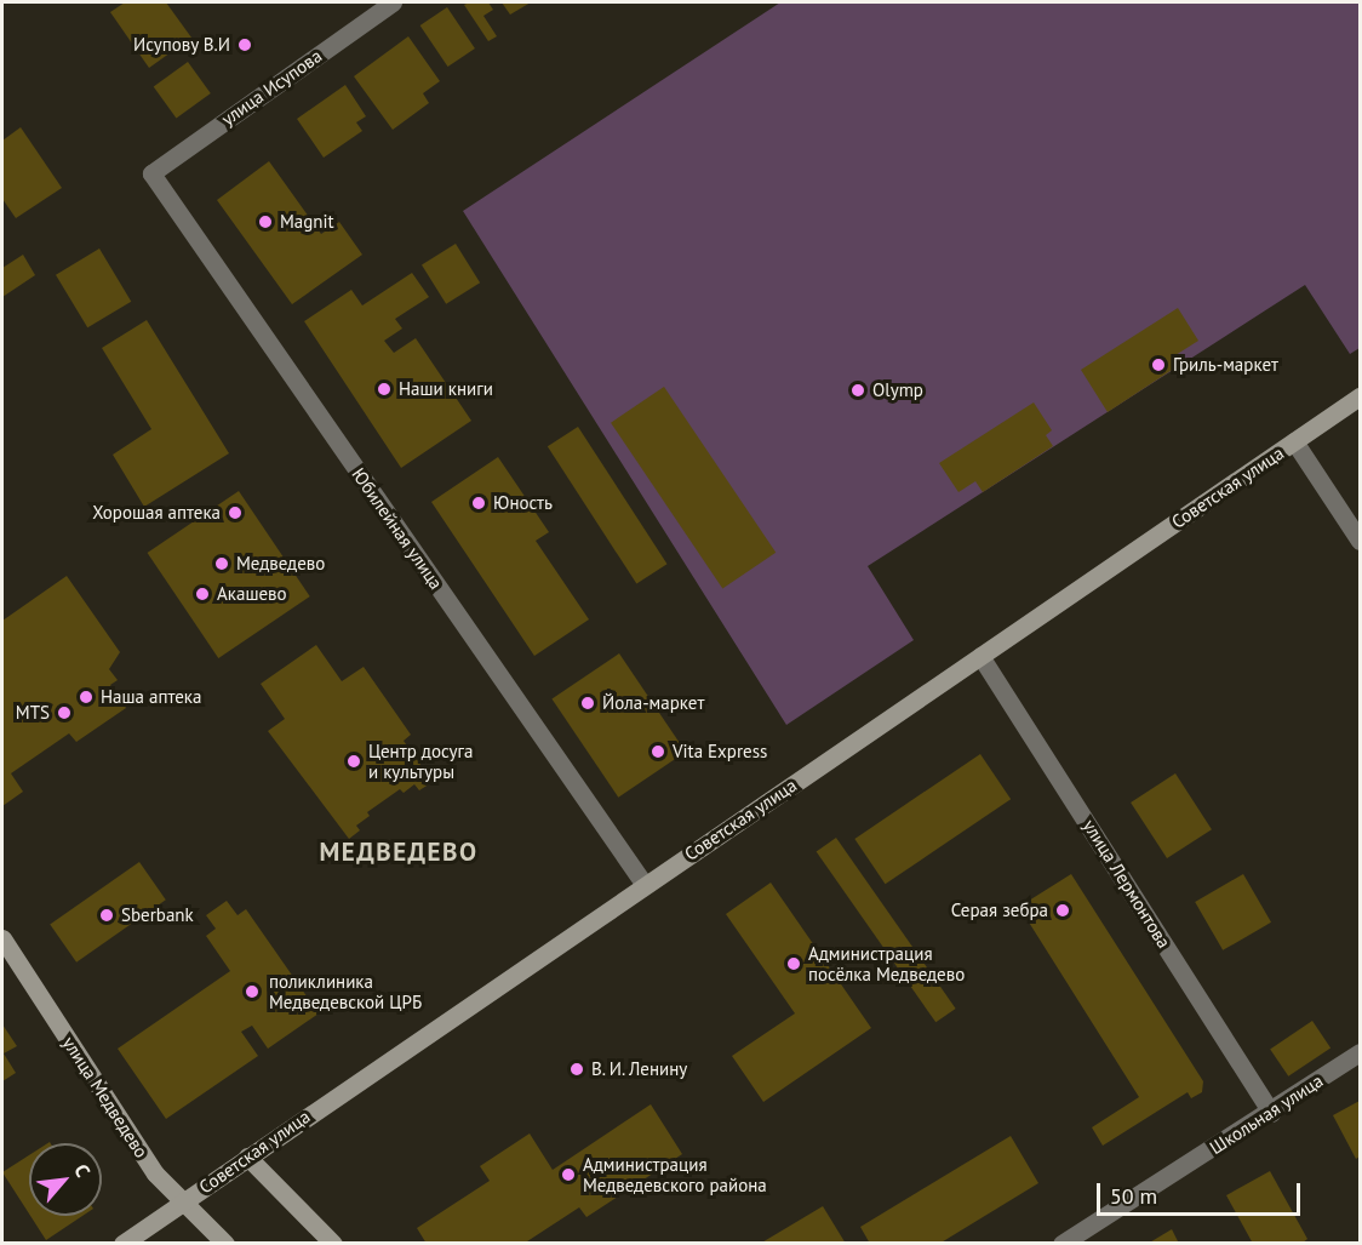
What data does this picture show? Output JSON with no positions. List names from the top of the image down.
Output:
{
  "streets": {
    "main road": ["Советская улица", "улица Медведево"],
    "street": [
      "улица Исупова",
      "Юбилейная улица",
      "улица Лермонтова",
      "Школьная улица"
    ]
  },
  "crossings": [
    ["улица Исупова", "Юбилейная улица"],
    ["Советская улица", "Юбилейная улица"],
    ["Советская улица", "улица Лермонтова"],
    ["Советская улица", "улица Медведево"],
    ["улица Лермонтова", "Школьная улица"]
  ],
  "districts": ["МЕДВЕДЕВО"],
  "places": [
    "Исупову В.И",
    "Magnit",
    "Гриль-маркет",
    "Наши книги",
    "Olymp",
    "Юность",
    "Хорошая аптека",
    "Медведево",
    "Акашево",
    "Наша аптека",
    "Йола-маркет",
    "MTS",
    "Vita Express",
    "Центр досуга и культуры",
    "Серая зебра",
    "Sberbank",
    "Администрация посёлка Медведево",
    "поликлиника Медведевской ЦРБ",
    "В. И. Ленину",
    "Администрация Медведевского района"
  ],
  "scale_bar": "50 m",
  "north": "top right"
}
